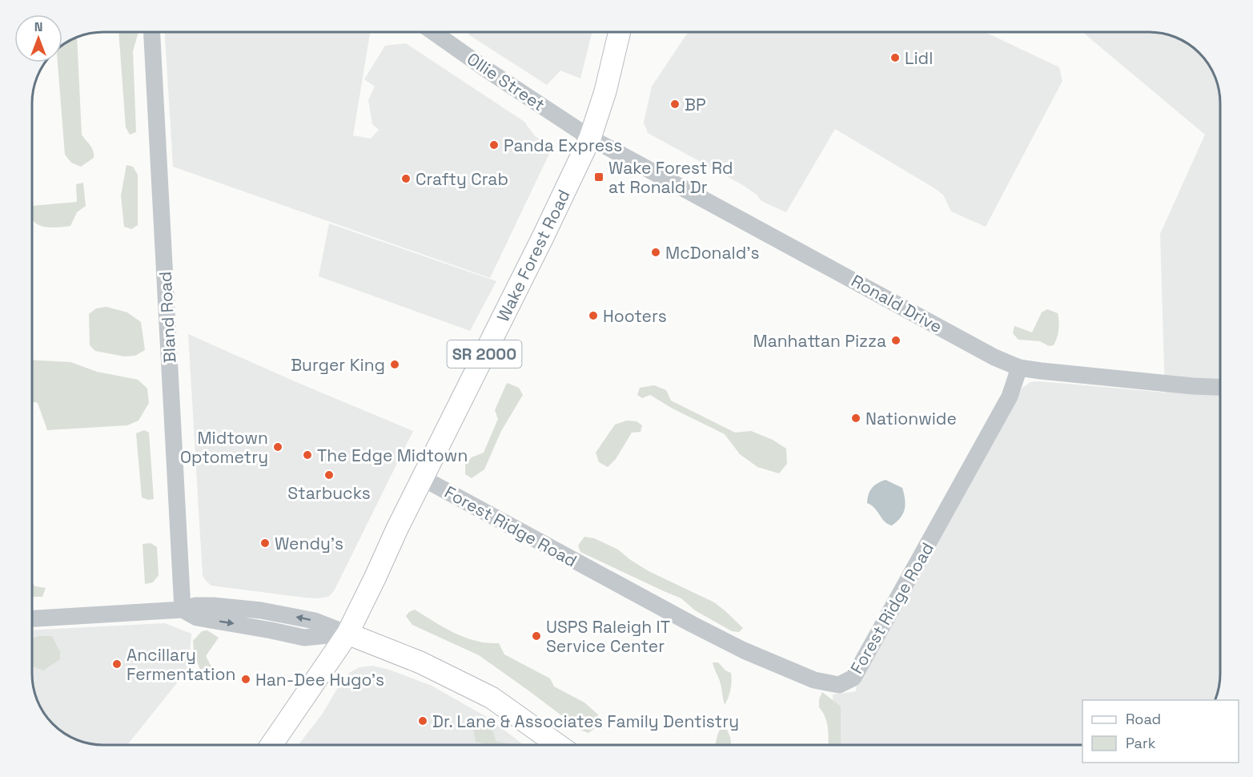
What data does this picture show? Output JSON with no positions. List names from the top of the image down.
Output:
{
  "streets": {
    "main road": ["Wake Forest Road", "SR 2000"],
    "street": [
      "Ollie Street",
      "Ronald Drive",
      "Bland Road",
      "Forest Ridge Road"
    ]
  },
  "crossings": [
    ["Ollie Street", "Wake Forest Road"],
    ["Ollie Street", "Ronald Drive"],
    ["Wake Forest Road", "Ronald Drive"],
    ["Wake Forest Road", "Forest Ridge Road"],
    ["Ronald Drive", "Forest Ridge Road"]
  ],
  "places": {
    "other": [
      "Lidl",
      "BP",
      "Panda Express",
      "Crafty Crab",
      "McDonald's",
      "Hooters",
      "Manhattan Pizza",
      "Burger King",
      "Nationwide",
      "Midtown Optometry",
      "The Edge Midtown",
      "Starbucks",
      "Wendy's",
      "USPS Raleigh IT Service Center",
      "Ancillary Fermentation",
      "Han-Dee Hugo's",
      "Dr. Lane & Associates Family Dentistry"
    ],
    "transit": ["Wake Forest Rd at Ronald Dr"]
  },
  "legend": ["Road", "Park"],
  "north": "top"
}
